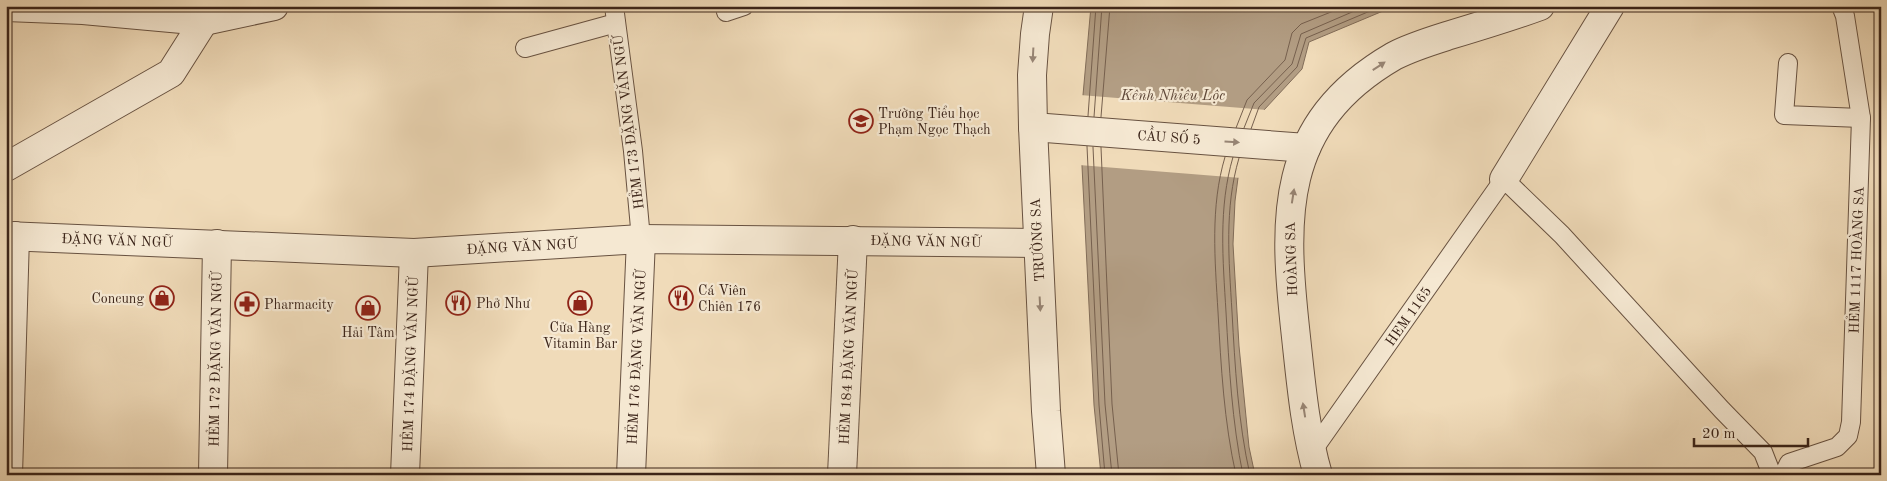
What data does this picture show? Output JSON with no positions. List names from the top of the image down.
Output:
{
  "streets": {
    "street": [
      "CẦU SỐ 5",
      "ĐẶNG VĂN NGỮ",
      "TRƯỜNG SA",
      "HOÀNG SA",
      "HẺM 176 ĐẶNG VĂN NGỮ",
      "HẺM 184 ĐẶNG VĂN NGỮ",
      "HẺM 172 ĐẶNG VĂN NGỮ",
      "HẺM 174 ĐẶNG VĂN NGỮ"
    ],
    "lane": ["HẺM 173 ĐẶNG VĂN NGỮ", "HẺM 1117 HOÀNG SA", "HEM 1165"]
  },
  "crossings": [
    ["HẺM 173 ĐẶNG VĂN NGỮ", "ĐẶNG VĂN NGỮ"],
    ["HẺM 173 ĐẶNG VĂN NGỮ", "HẺM 176 ĐẶNG VĂN NGỮ"],
    ["CẦU SỐ 5", "TRƯỜNG SA"],
    ["CẦU SỐ 5", "HOÀNG SA"],
    ["ĐẶNG VĂN NGỮ", "TRƯỜNG SA"],
    ["ĐẶNG VĂN NGỮ", "HẺM 176 ĐẶNG VĂN NGỮ"],
    ["ĐẶNG VĂN NGỮ", "HẺM 184 ĐẶNG VĂN NGỮ"],
    ["ĐẶNG VĂN NGỮ", "HẺM 172 ĐẶNG VĂN NGỮ"],
    ["ĐẶNG VĂN NGỮ", "HẺM 174 ĐẶNG VĂN NGỮ"],
    ["HOÀNG SA", "HEM 1165"]
  ],
  "one_way": ["CẦU SỐ 5", "TRƯỜNG SA", "HOÀNG SA"],
  "water": ["Kênh Nhiêu Lộc"],
  "places": {
    "school or university": ["Trường Tiểu học Phạm Ngọc Thạch"],
    "shop": ["Concung", "Cửa Hàng Vitamin Bar", "Hải Tâm"],
    "restaurant": ["Cá Viên Chiên 176", "Phở Như"],
    "pharmacy": ["Pharmacity"]
  },
  "scale_bar": "20 m"
}
